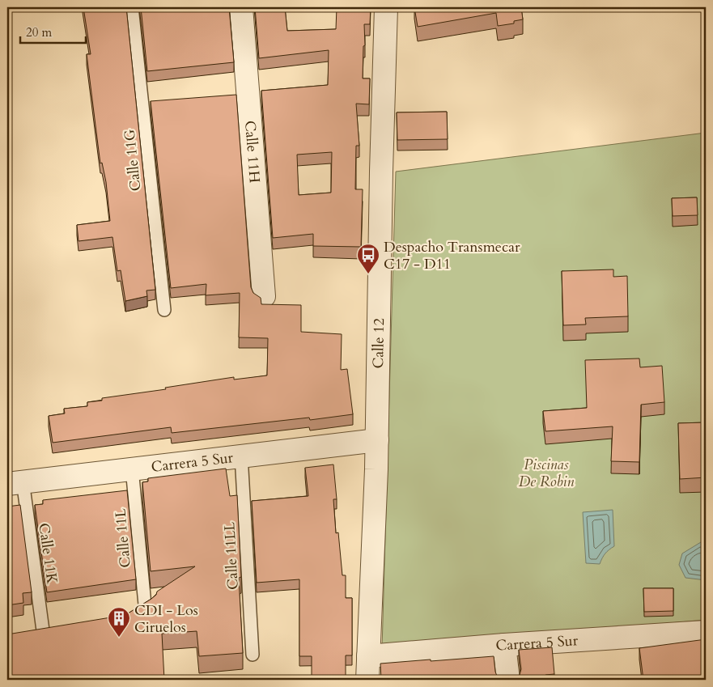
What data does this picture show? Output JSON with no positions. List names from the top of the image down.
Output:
{
  "streets": {
    "street": ["Calle 11H", "Calle 12", "Carrera 5 Sur"],
    "lane": [
      "Calle 11G",
      "Calle 11L",
      "Calle 11K",
      "Calle 11LL"
    ]
  },
  "crossings": [
    ["Calle 12", "Carrera 5 Sur"],
    ["Carrera 5 Sur", "Calle 11L"],
    ["Carrera 5 Sur", "Calle 11K"],
    ["Carrera 5 Sur", "Calle 11LL"]
  ],
  "parks": ["Piscinas De Robin"],
  "places": {
    "bus stop": ["Despacho Transmecar C17 - D11"],
    "building": ["CDI - Los Ciruelos"]
  },
  "scale_bar": "20 m"
}
